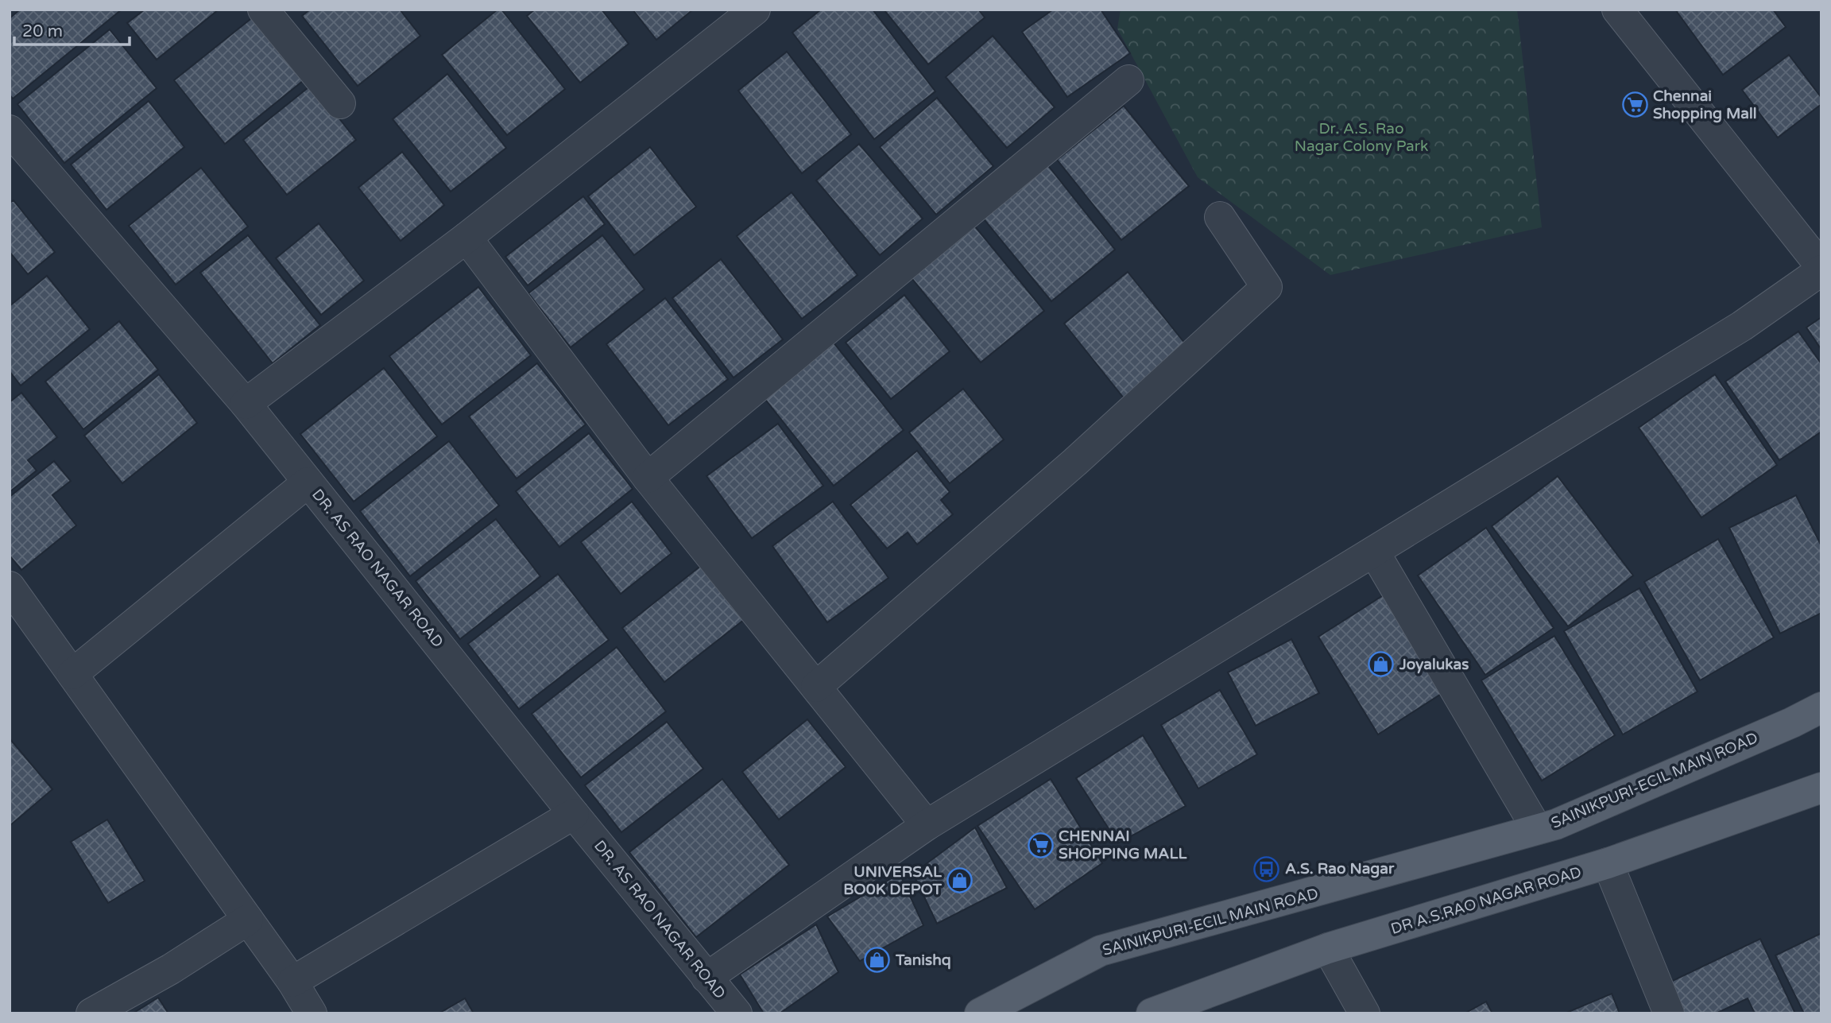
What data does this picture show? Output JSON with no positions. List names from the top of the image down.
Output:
{
  "streets": {
    "main road": ["SAINIKPURI-ECIL MAIN ROAD", "DR A.S.RAO NAGAR ROAD"],
    "street": ["DR. AS RAO NAGAR ROAD"]
  },
  "parks": ["Dr. A.S. Rao Nagar Colony Park"],
  "places": {
    "supermarket": ["Chennai Shopping Mall", "CHENNAI SHOPPING MALL"],
    "shop": ["Joyalukas", "UNIVERSAL BO0K DEPOT", "Tanishq"],
    "bus stop": ["A.S. Rao Nagar"]
  },
  "scale_bar": "20 m"
}
